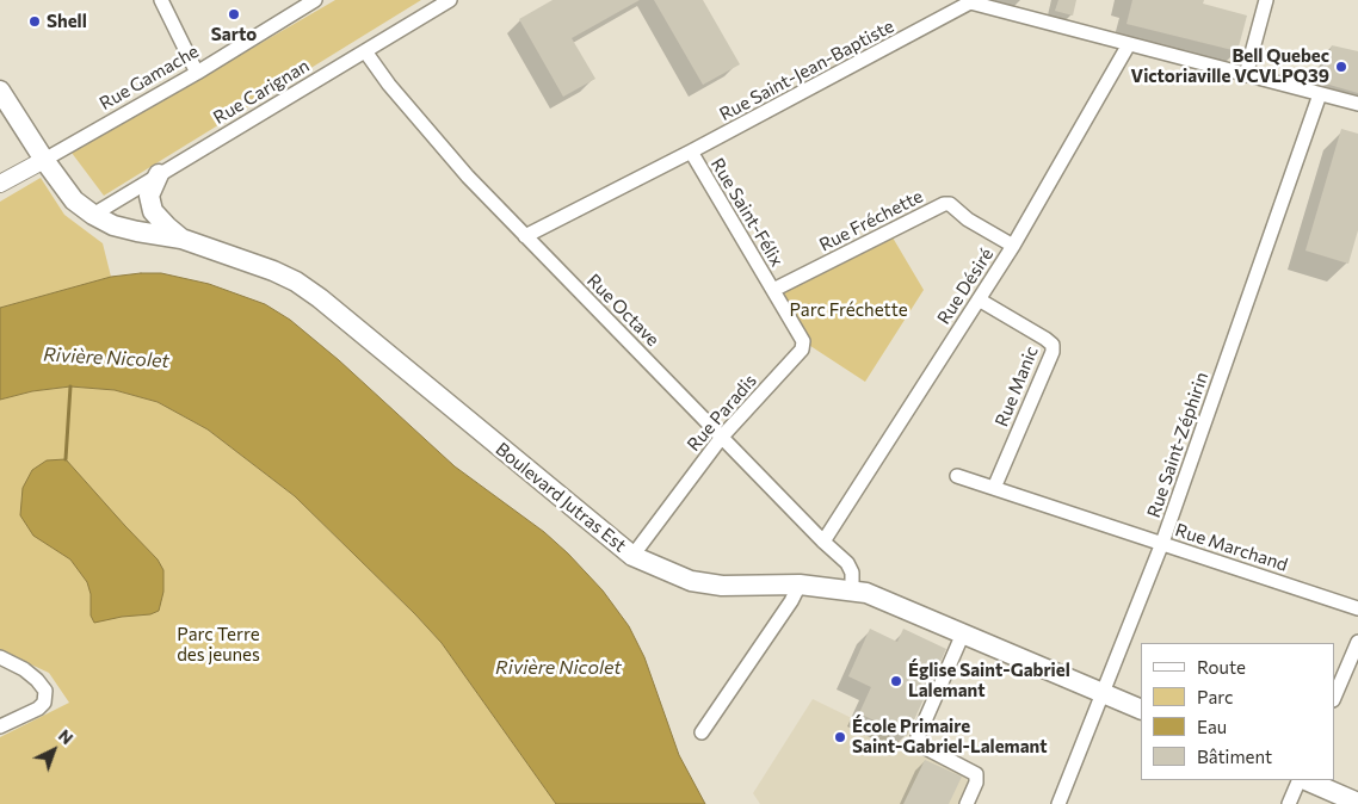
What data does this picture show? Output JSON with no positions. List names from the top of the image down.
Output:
{
  "streets": {
    "main road": ["Boulevard Jutras Est"],
    "street": [
      "Rue Saint-Jean-Baptiste",
      "Rue Gamache",
      "Rue Carignan",
      "Rue Saint-Félix",
      "Rue Fréchette",
      "Rue Désiré",
      "Rue Octave",
      "Rue Manic",
      "Rue Paradis",
      "Rue Saint-Zéphirin",
      "Rue Marchand"
    ]
  },
  "crossings": [
    ["Rue Saint-Jean-Baptiste", "Rue Saint-Félix"],
    ["Rue Saint-Jean-Baptiste", "Rue Désiré"],
    ["Rue Saint-Jean-Baptiste", "Rue Octave"],
    ["Rue Saint-Jean-Baptiste", "Rue Saint-Zéphirin"],
    ["Rue Gamache", "Boulevard Jutras Est"],
    ["Rue Carignan", "Rue Octave"],
    ["Rue Carignan", "Boulevard Jutras Est"],
    ["Rue Saint-Félix", "Rue Fréchette"],
    ["Rue Saint-Félix", "Rue Paradis"],
    ["Rue Fréchette", "Rue Désiré"],
    ["Rue Fréchette", "Rue Paradis"],
    ["Rue Désiré", "Rue Octave"],
    ["Rue Désiré", "Rue Manic"],
    ["Rue Octave", "Rue Paradis"],
    ["Rue Octave", "Boulevard Jutras Est"],
    ["Rue Manic", "Rue Marchand"],
    ["Rue Paradis", "Boulevard Jutras Est"],
    ["Rue Saint-Zéphirin", "Boulevard Jutras Est"],
    ["Rue Saint-Zéphirin", "Rue Marchand"]
  ],
  "water": ["Rivière Nicolet"],
  "parks": ["Parc Fréchette", "Parc Terre des jeunes"],
  "places": [
    "Sarto",
    "Shell",
    "Bell Quebec Victoriaville VCVLPQ39",
    "Église Saint-Gabriel Lalemant",
    "École Primaire Saint-Gabriel-Lalemant"
  ],
  "legend": [
    "Route",
    "Parc",
    "Eau",
    "Bâtiment"
  ],
  "north": "top right"
}
